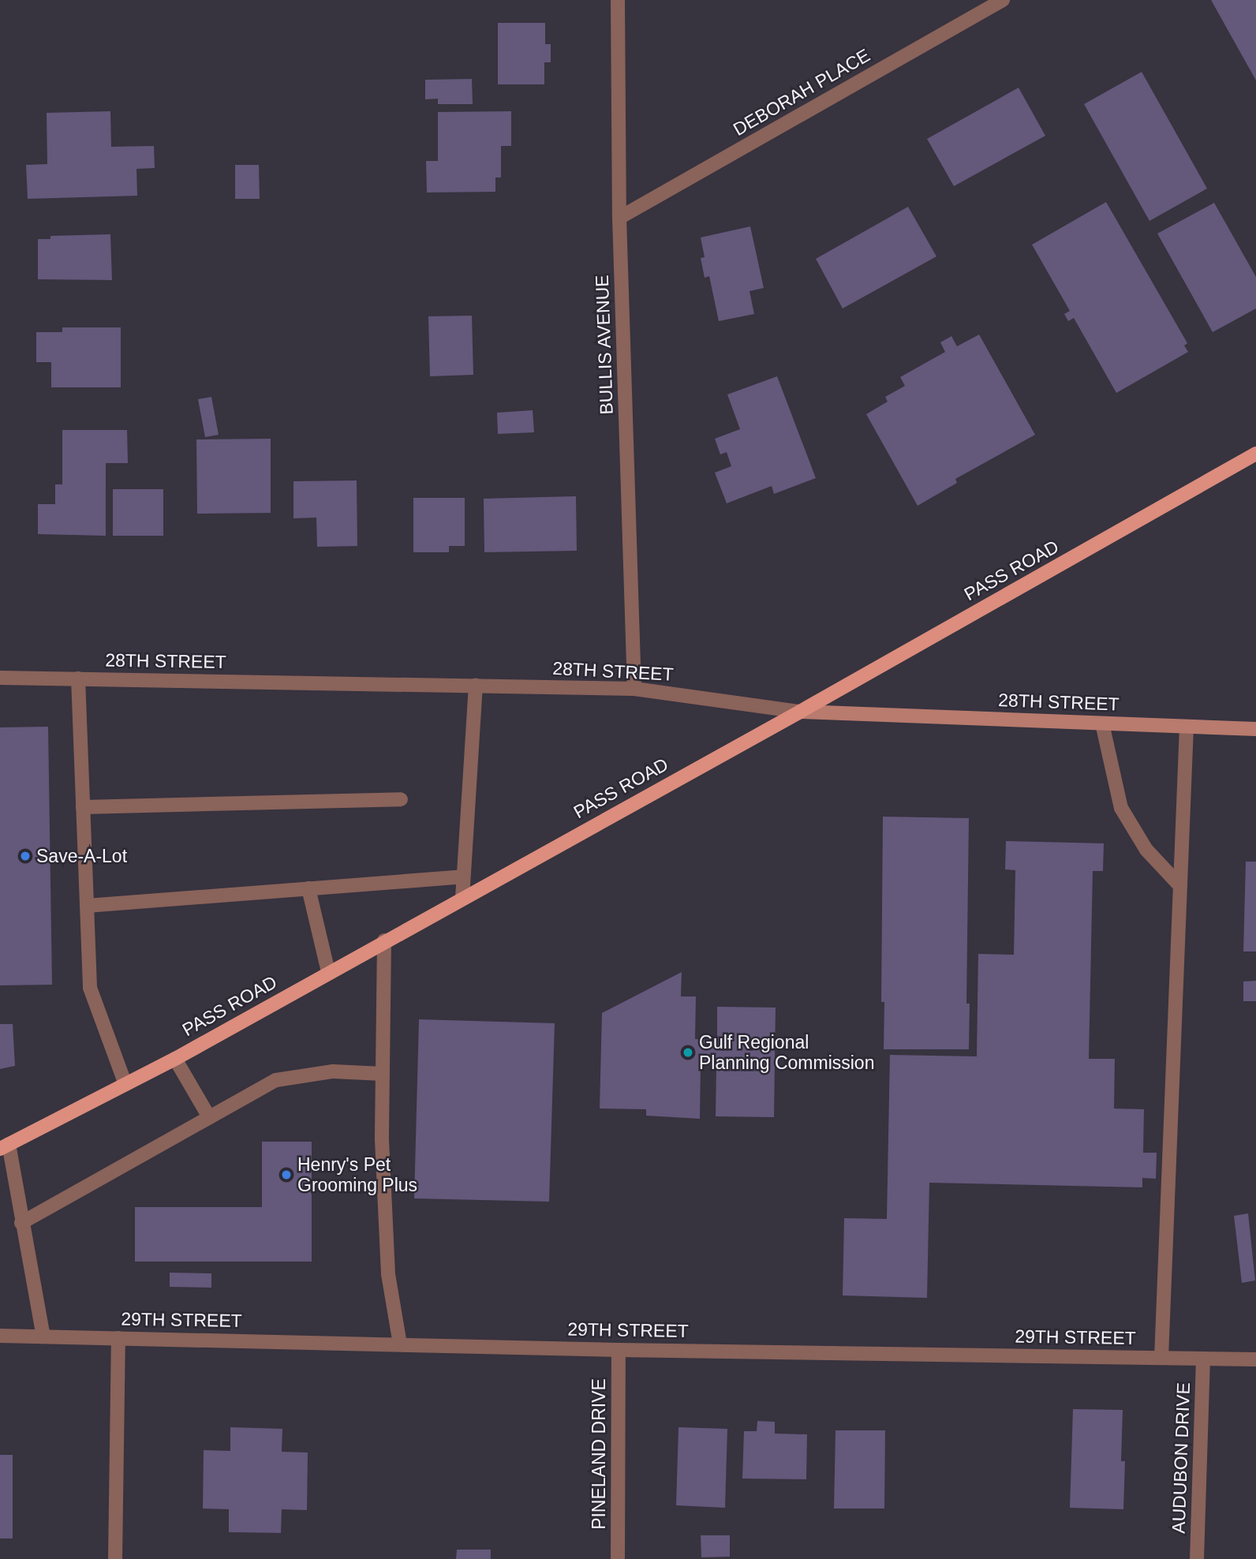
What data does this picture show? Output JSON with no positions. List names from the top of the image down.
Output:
{
  "streets": {
    "main road": ["PASS ROAD", "28TH STREET"],
    "street": [
      "DEBORAH PLACE",
      "BULLIS AVENUE",
      "29TH STREET",
      "PINELAND DRIVE",
      "AUDUBON DRIVE"
    ]
  },
  "crossings": [
    ["DEBORAH PLACE", "BULLIS AVENUE"],
    ["BULLIS AVENUE", "28TH STREET"],
    ["PASS ROAD", "28TH STREET"],
    ["29TH STREET", "PINELAND DRIVE"],
    ["29TH STREET", "AUDUBON DRIVE"]
  ],
  "places": ["Save-A-Lot", "Gulf Regional Planning Commission", "Henry's Pet Grooming Plus"]
}
